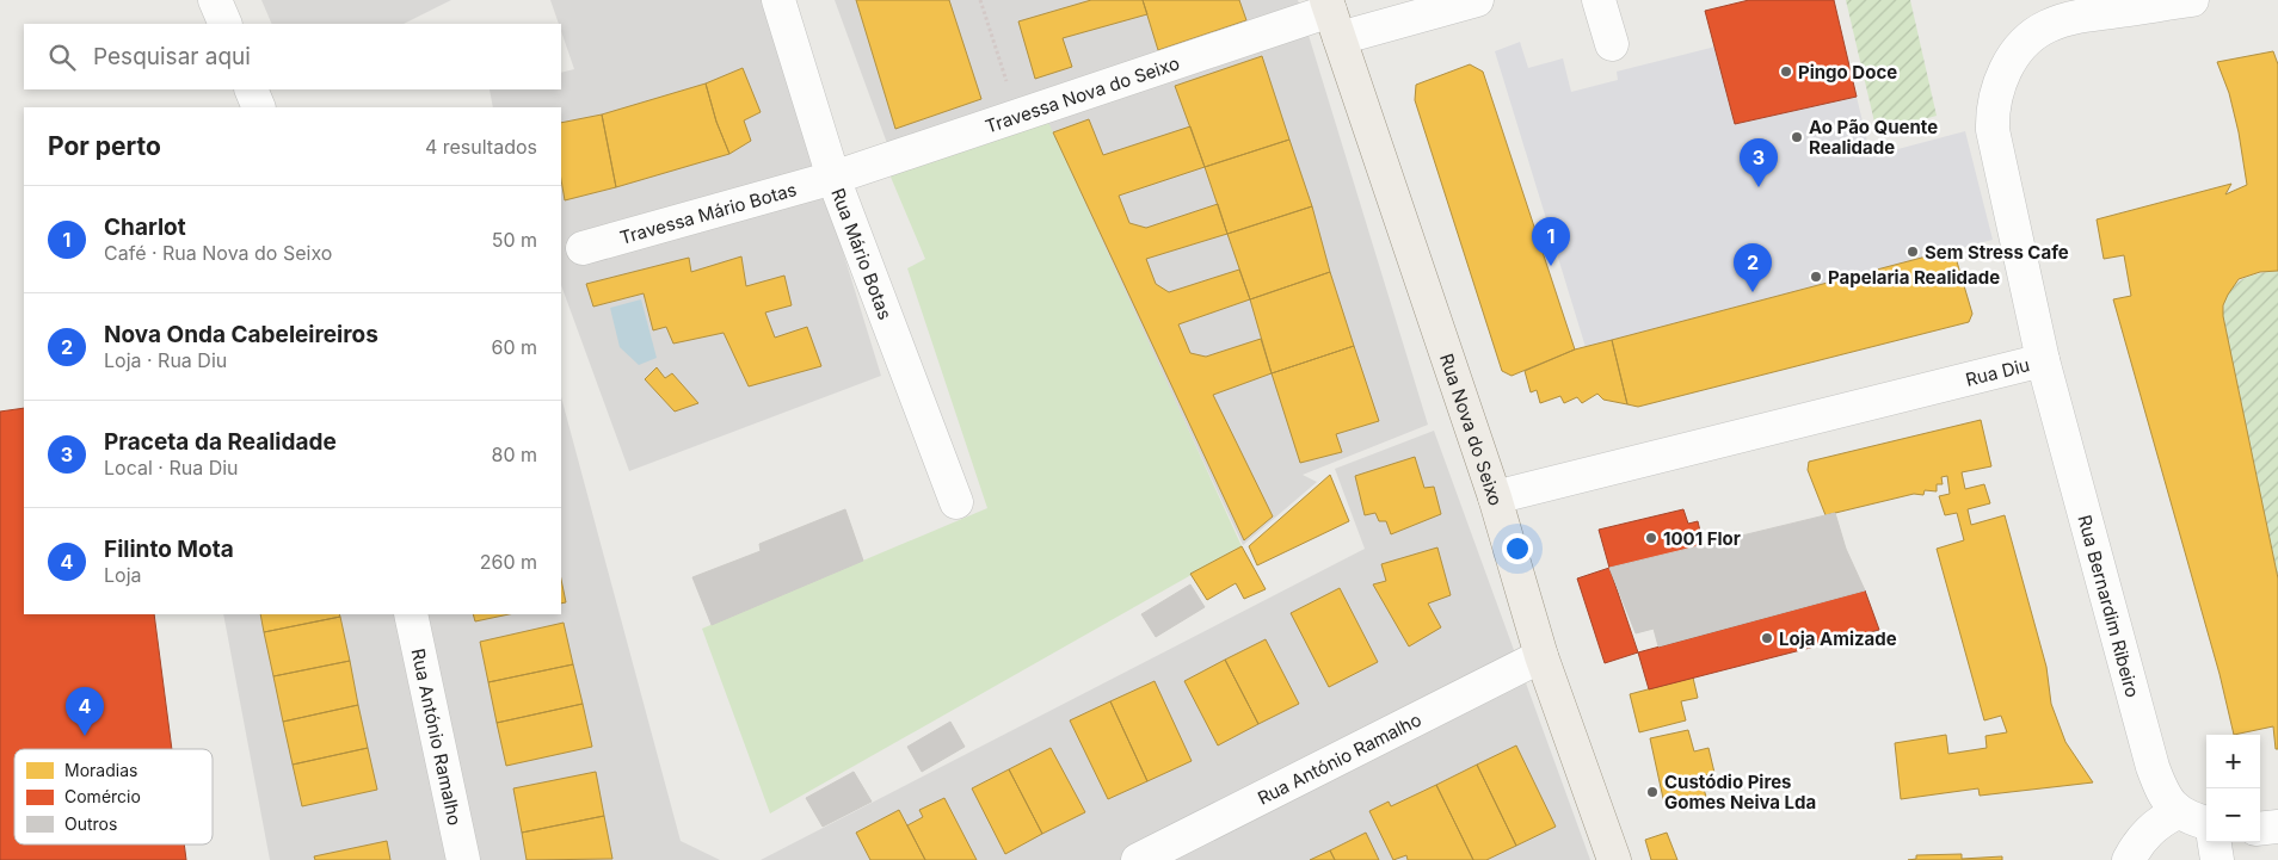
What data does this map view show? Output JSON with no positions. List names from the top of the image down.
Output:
{
  "streets": {
    "main road": ["Rua Nova do Seixo"],
    "street": [
      "Travessa Nova do Seixo",
      "Travessa Mário Botas",
      "Rua Mário Botas",
      "Rua Diu",
      "Rua Bernardim Ribeiro",
      "Rua António Ramalho"
    ]
  },
  "crossings": [
    ["Travessa Nova do Seixo", "Travessa Mário Botas"],
    ["Travessa Nova do Seixo", "Rua Mário Botas"],
    ["Travessa Nova do Seixo", "Rua Nova do Seixo"],
    ["Travessa Mário Botas", "Rua Mário Botas"],
    ["Rua Diu", "Rua Nova do Seixo"],
    ["Rua Diu", "Rua Bernardim Ribeiro"],
    ["Rua Nova do Seixo", "Rua António Ramalho"]
  ],
  "places": [
    "Pingo Doce",
    "Ao Pão Quente Realidade",
    "Sem Stress Cafe",
    "Papelaria Realidade",
    "1001 Flor",
    "Loja Amizade",
    "Custódio Pires Gomes Neiva Lda"
  ],
  "legend": ["Moradias", "Comércio", "Outros"],
  "page": {
    "search": "Pesquisar aqui",
    "heading": ["Por perto", "4 resultados"],
    "pins": [
      "3",
      "1",
      "2",
      "4"
    ],
    "list": [
      {
        "mark": "1",
        "name": "Charlot",
        "note": "Café · Rua Nova do Seixo",
        "value": "50 m"
      },
      {
        "mark": "2",
        "name": "Nova Onda Cabeleireiros",
        "note": "Loja · Rua Diu",
        "value": "60 m"
      },
      {
        "mark": "3",
        "name": "Praceta da Realidade",
        "note": "Local · Rua Diu",
        "value": "80 m"
      },
      {
        "mark": "4",
        "name": "Filinto Mota",
        "note": "Loja",
        "value": "260 m"
      }
    ],
    "map_buttons": ["+", "−"]
  }
}
